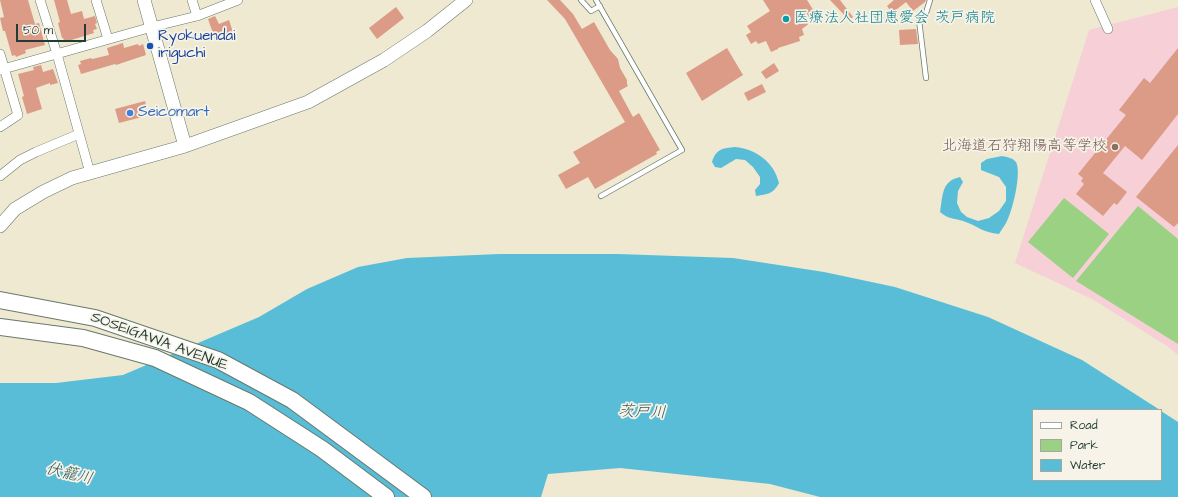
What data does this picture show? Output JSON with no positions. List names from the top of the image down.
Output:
{
  "streets": {
    "highway": ["SOSEIGAWA AVENUE"]
  },
  "water": ["茨戸川", "伏籠川"],
  "places": [
    "医療法人社団恵愛会 茨戸病院",
    "Ryokuendai iriguchi",
    "Seicomart",
    "北海道石狩翔陽高等学校"
  ],
  "legend": ["Road", "Park", "Water"],
  "scale_bar": "50 m"
}
